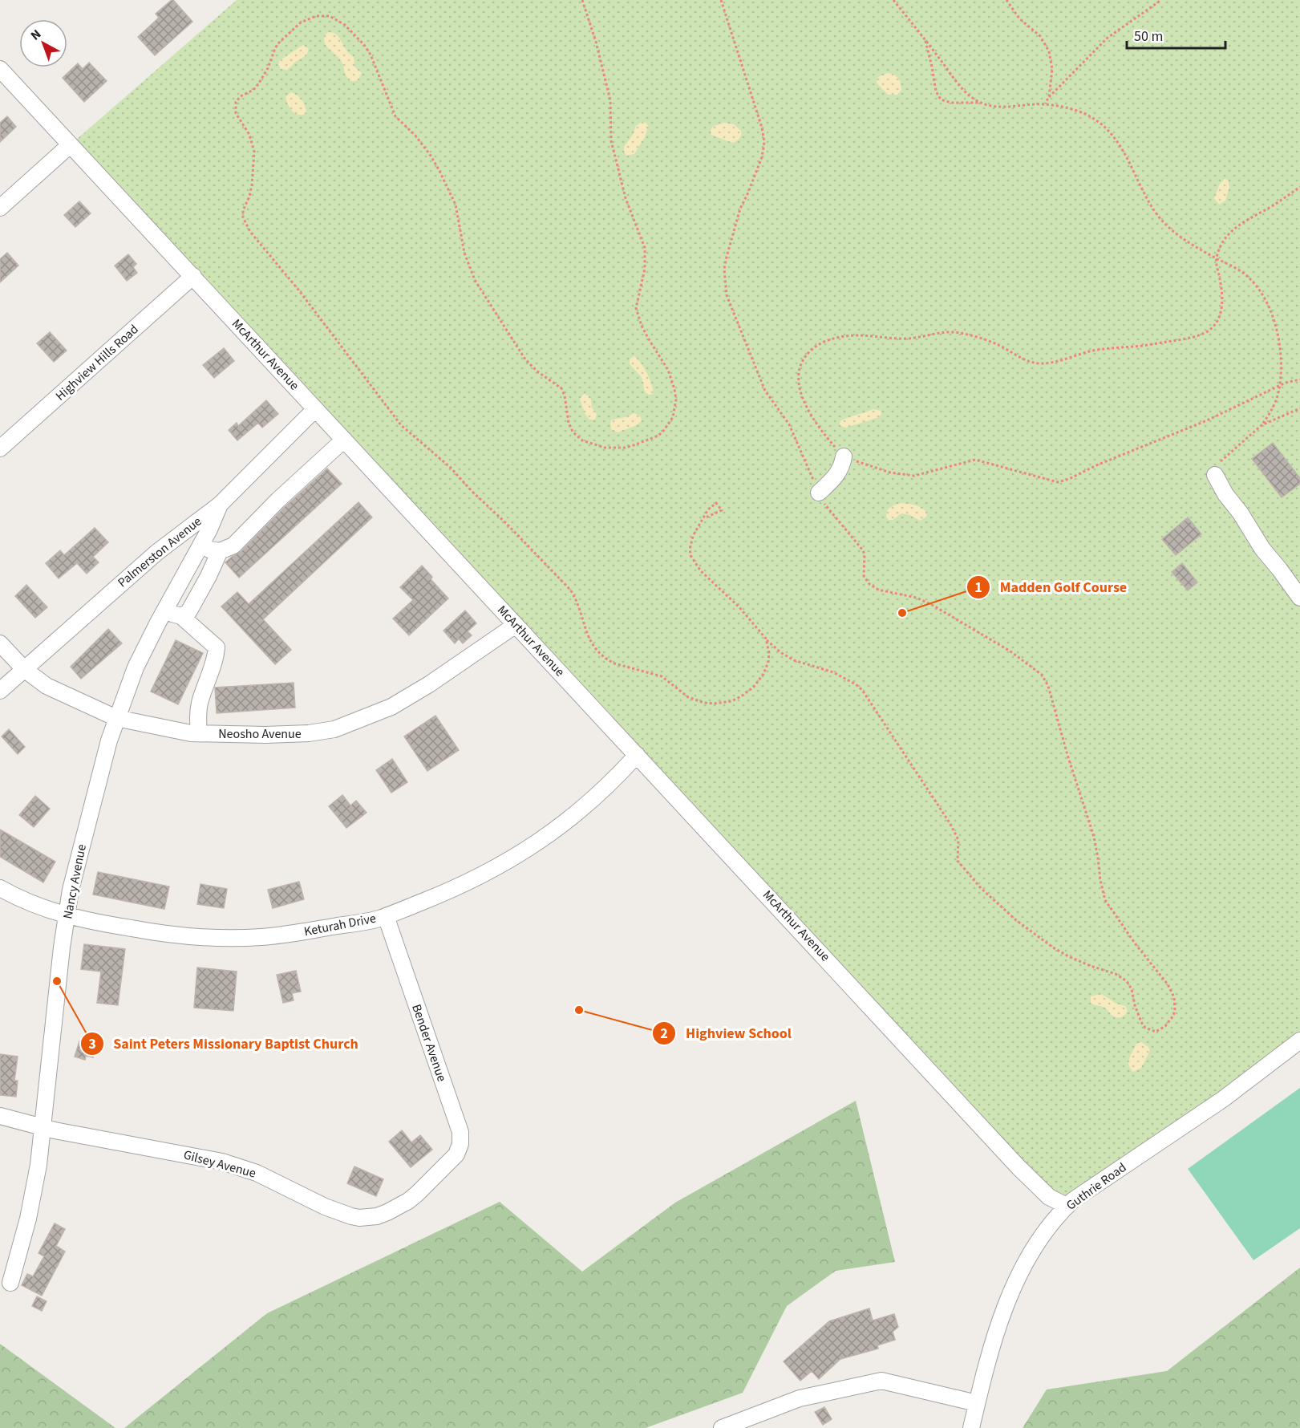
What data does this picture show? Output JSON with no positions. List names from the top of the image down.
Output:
{
  "streets": {
    "street": [
      "McArthur Avenue",
      "Highview Hills Road",
      "Palmerston Avenue",
      "Neosho Avenue",
      "Nancy Avenue",
      "Keturah Drive",
      "Bender Avenue",
      "Gilsey Avenue",
      "Guthrie Road"
    ]
  },
  "crossings": [
    ["McArthur Avenue", "Highview Hills Road"],
    ["McArthur Avenue", "Palmerston Avenue"],
    ["McArthur Avenue", "Neosho Avenue"],
    ["McArthur Avenue", "Keturah Drive"],
    ["McArthur Avenue", "Guthrie Road"],
    ["Palmerston Avenue", "Neosho Avenue"],
    ["Palmerston Avenue", "Nancy Avenue"],
    ["Neosho Avenue", "Nancy Avenue"],
    ["Nancy Avenue", "Keturah Drive"],
    ["Nancy Avenue", "Gilsey Avenue"],
    ["Keturah Drive", "Bender Avenue"],
    ["Bender Avenue", "Gilsey Avenue"]
  ],
  "places": ["Madden Golf Course", "Saint Peters Missionary Baptist Church", "Highview School"],
  "scale_bar": "50 m",
  "north": "top left"
}
